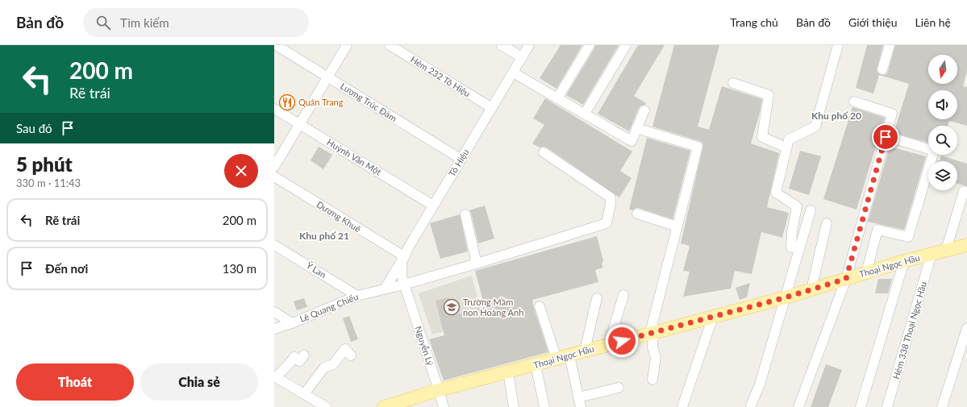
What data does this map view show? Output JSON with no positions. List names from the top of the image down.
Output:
{
  "streets": {
    "main road": ["Thoại Ngọc Hầu"],
    "street": [
      "Hẻm 232 Tô Hiệu",
      "Lương Trúc Đàm",
      "Huỳnh Văn Một",
      "Tô Hiệu",
      "Dương Khuê",
      "Ỷ Lan",
      "Lê Quang Chiểu",
      "Hẻm 338 Thoại Ngọc Hầu",
      "Nguyễn Lý"
    ]
  },
  "crossings": [
    ["Hẻm 232 Tô Hiệu", "Tô Hiệu"],
    ["Lương Trúc Đàm", "Tô Hiệu"],
    ["Huỳnh Văn Một", "Tô Hiệu"],
    ["Tô Hiệu", "Dương Khuê"],
    ["Tô Hiệu", "Lê Quang Chiểu"],
    ["Tô Hiệu", "Nguyễn Lý"],
    ["Thoại Ngọc Hầu", "Hẻm 338 Thoại Ngọc Hầu"],
    ["Thoại Ngọc Hầu", "Nguyễn Lý"],
    ["Ỷ Lan", "Lê Quang Chiểu"],
    ["Lê Quang Chiểu", "Nguyễn Lý"]
  ],
  "districts": ["Khu phố 20", "Khu phố 21"],
  "places": {
    "restaurant": ["Quán Trang"],
    "school or university": ["Trường Mầm non Hoàng Anh"]
  },
  "north": "bottom",
  "page": {
    "header": "Bản đồ",
    "search": "Tìm kiếm",
    "nav": [
      "Trang chủ",
      "Bản đồ",
      "Giới thiệu",
      "Liên hệ"
    ],
    "turn": ["200 m", "Rẽ trái"],
    "then": "Sau đó",
    "heading": ["5 phút", "330 m · 11:43"],
    "list": [
      {
        "name": "Rẽ trái",
        "value": "200 m"
      },
      {
        "name": "Đến nơi",
        "value": "130 m"
      }
    ],
    "buttons": ["Thoát", "Chia sẻ"]
  }
}
